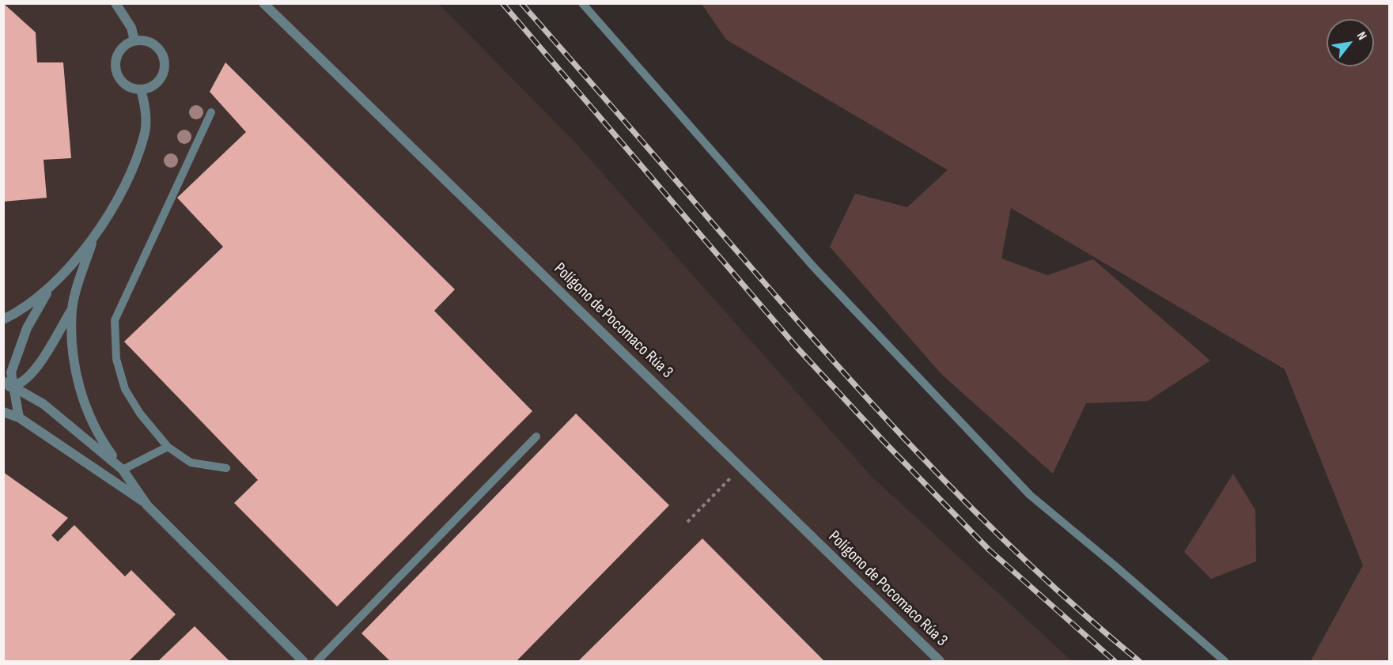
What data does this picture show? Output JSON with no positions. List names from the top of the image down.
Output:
{
  "streets": {
    "street": ["Polígono de Pocomaco Rúa 3"]
  },
  "north": "top right"
}
